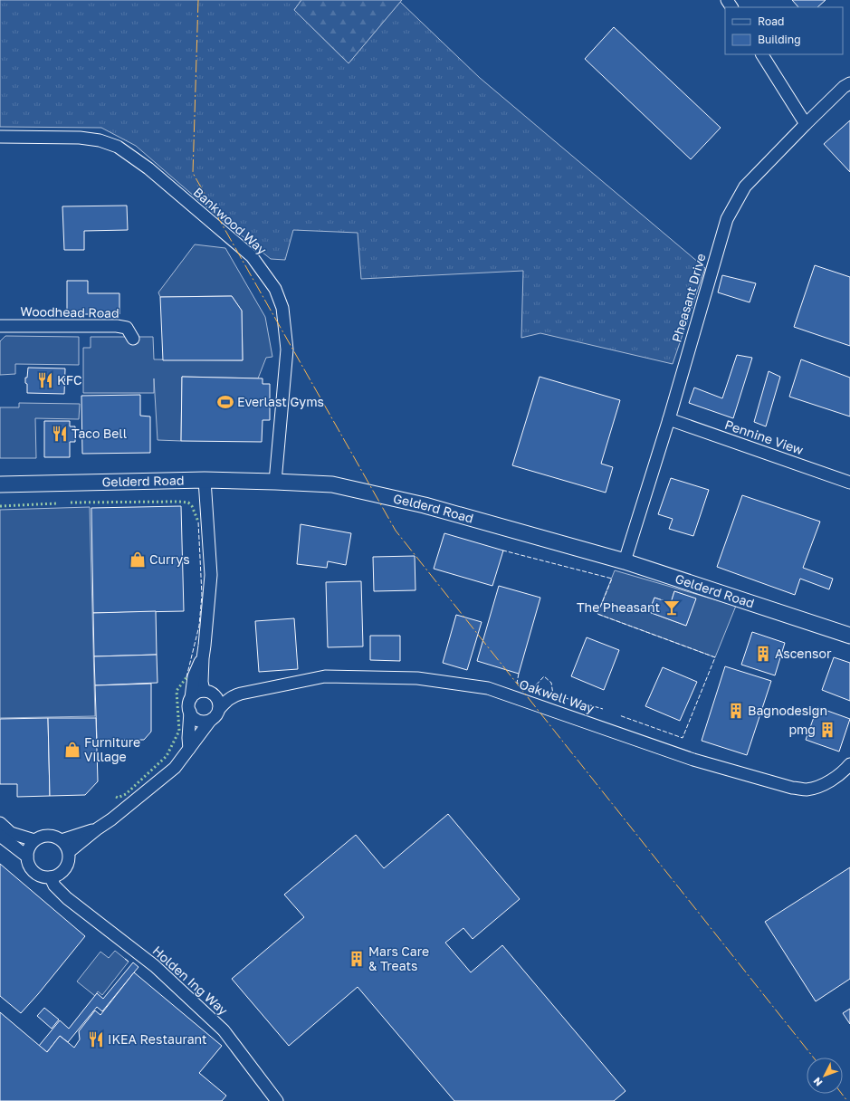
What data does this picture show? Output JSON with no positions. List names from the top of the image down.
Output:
{
  "streets": {
    "main road": ["Gelderd Road"],
    "street": [
      "Bankwood Way",
      "Pheasant Drive",
      "Woodhead Road",
      "Pennine View",
      "Oakwell Way",
      "Holden Ing Way"
    ]
  },
  "crossings": [
    ["Bankwood Way", "Gelderd Road"],
    ["Pheasant Drive", "Pennine View"],
    ["Pheasant Drive", "Gelderd Road"]
  ],
  "places": {
    "restaurant": ["KFC", "Taco Bell", "IKEA Restaurant"],
    "sports": ["Everlast Gyms"],
    "shop": ["Currys", "Furniture Village"],
    "bar": ["The Pheasant"],
    "building": [
      "Ascensor",
      "Bagnodesign",
      "pmg",
      "Mars Care & Treats"
    ]
  },
  "legend": ["Road", "Building"],
  "north": "bottom left"
}
